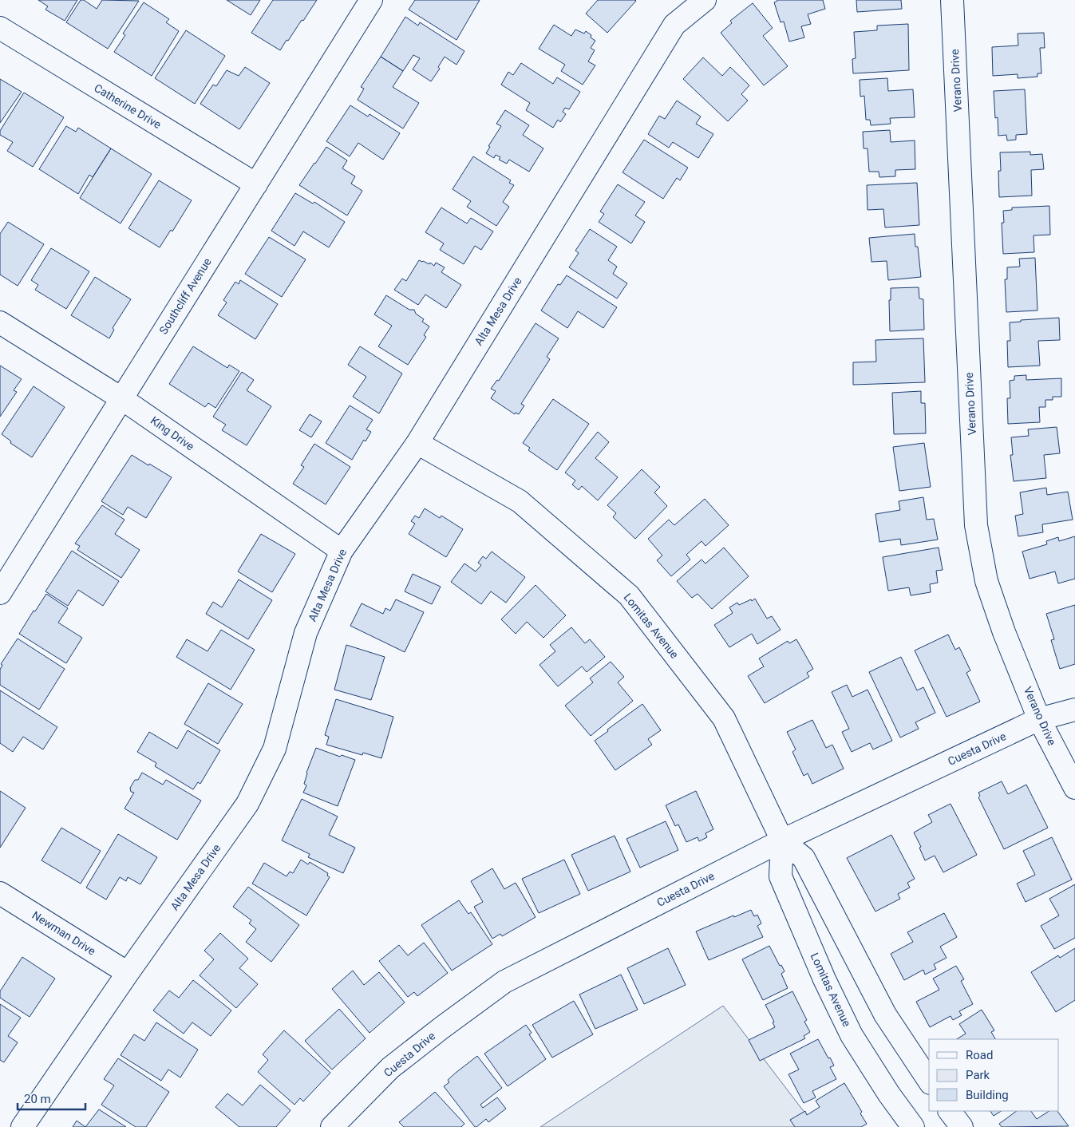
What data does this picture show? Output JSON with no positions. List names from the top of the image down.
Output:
{
  "streets": {
    "street": [
      "Verano Drive",
      "Catherine Drive",
      "Southcliff Avenue",
      "Alta Mesa Drive",
      "King Drive",
      "Lomitas Avenue",
      "Cuesta Drive",
      "Newman Drive"
    ]
  },
  "crossings": [
    ["Verano Drive", "Cuesta Drive"],
    ["Catherine Drive", "Southcliff Avenue"],
    ["Southcliff Avenue", "King Drive"],
    ["Alta Mesa Drive", "King Drive"],
    ["Alta Mesa Drive", "Lomitas Avenue"],
    ["Alta Mesa Drive", "Newman Drive"],
    ["Lomitas Avenue", "Cuesta Drive"]
  ],
  "legend": ["Road", "Park", "Building"],
  "scale_bar": "20 m"
}
